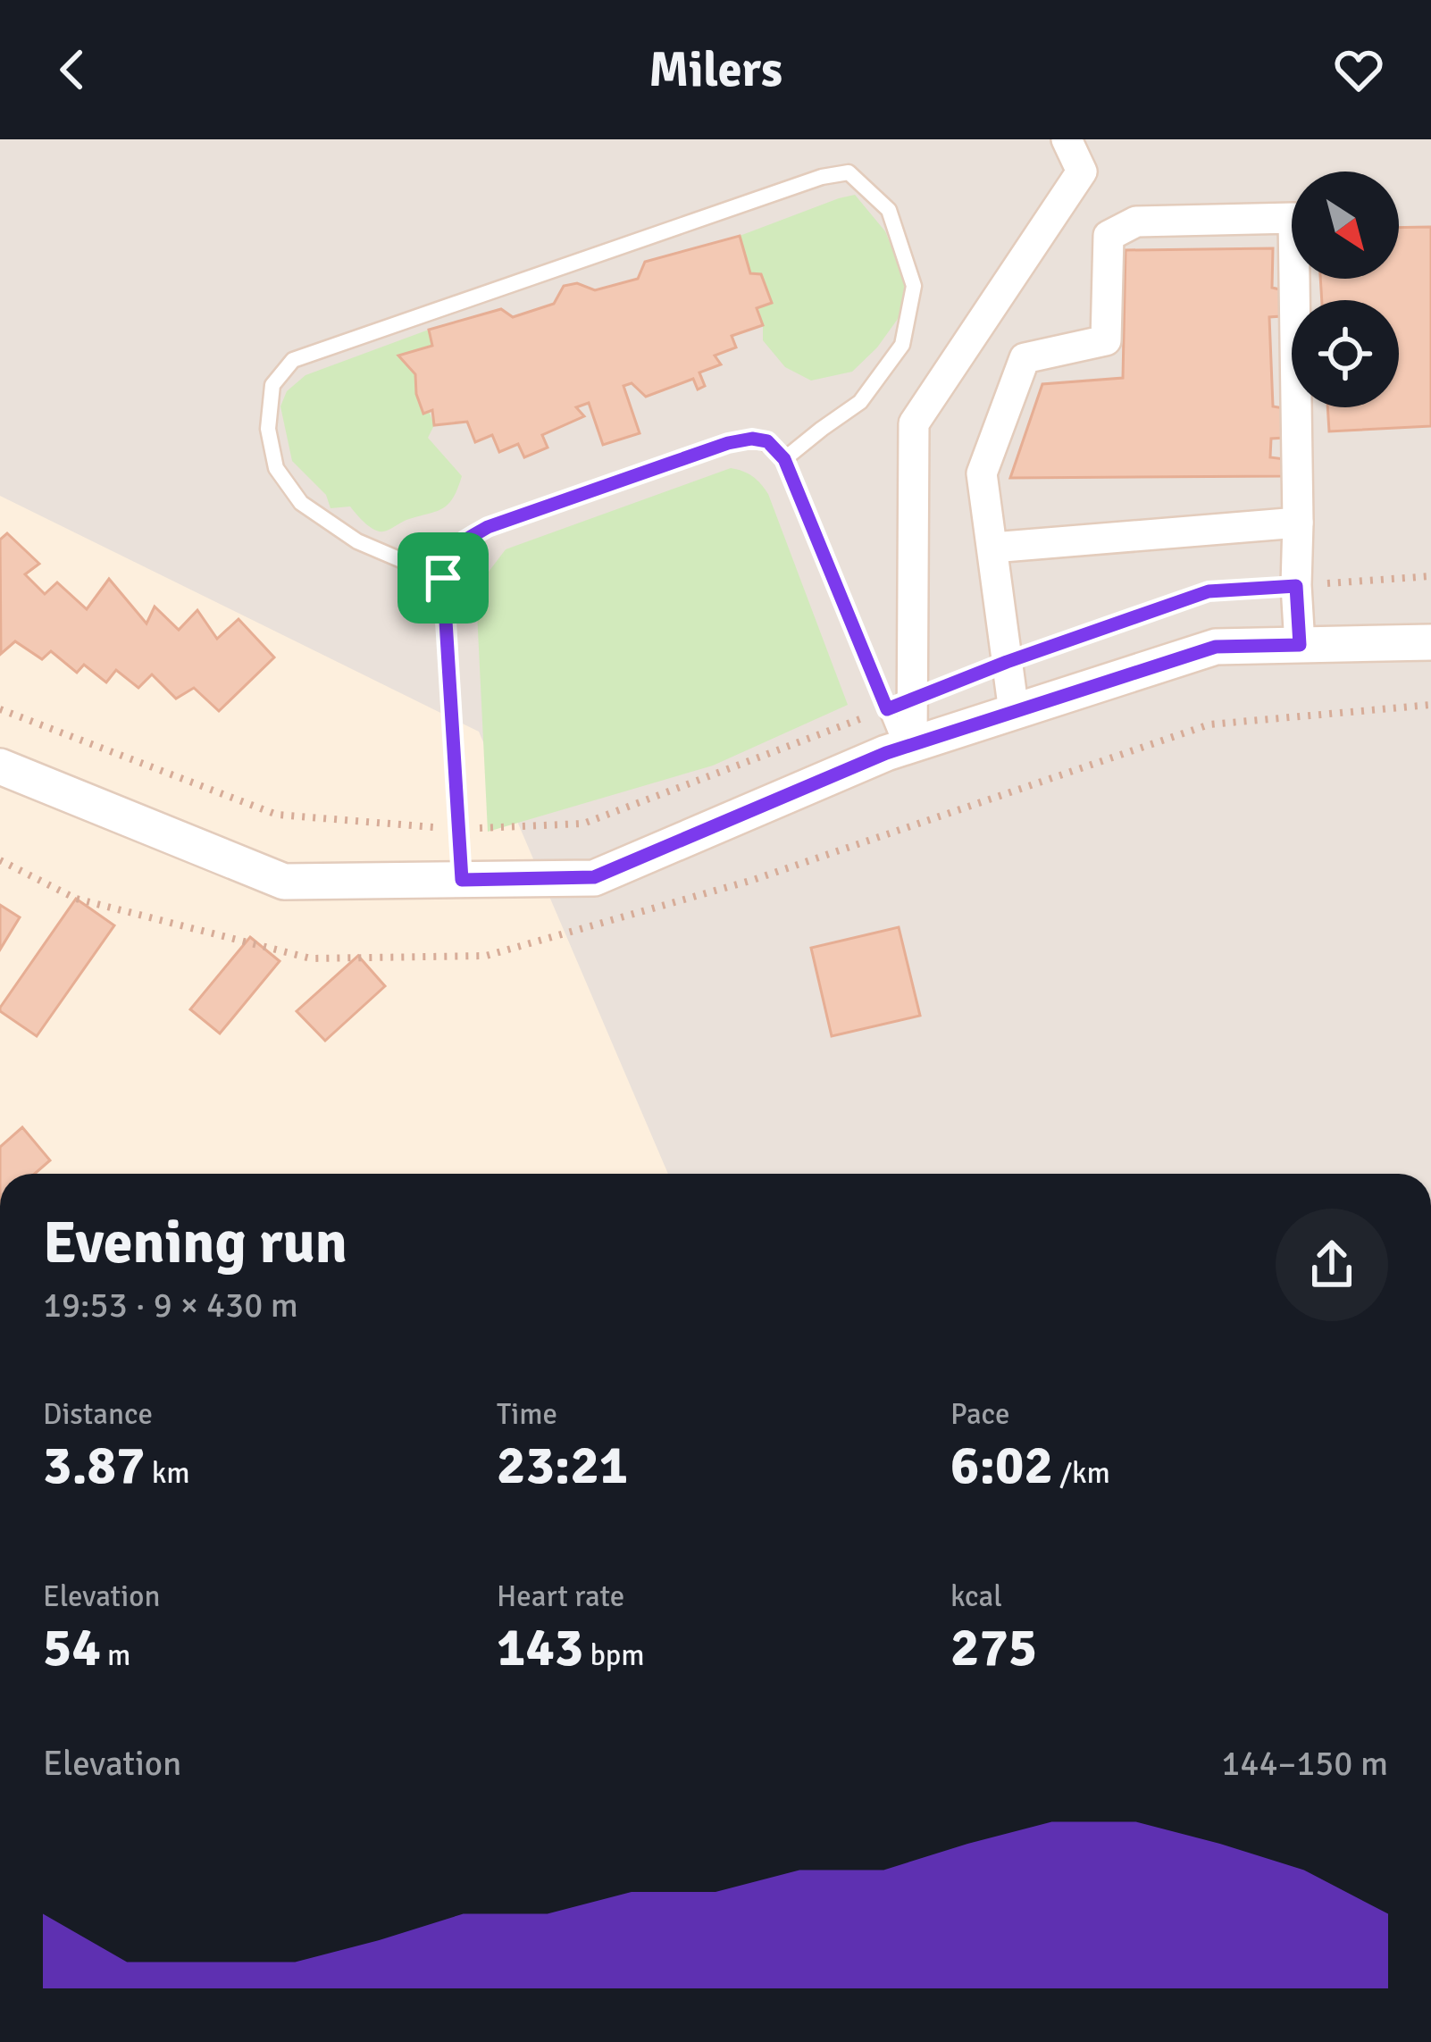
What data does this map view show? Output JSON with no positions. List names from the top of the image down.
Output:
{
  "north": "bottom right",
  "page": {
    "header": "Milers",
    "heading": ["Evening run", "19:53 · 9 × 430 m"],
    "stats": [
      ["Distance", "3.87 km"],
      ["Time", "23:21"],
      ["Pace", "6:02 /km"],
      ["Elevation", "54 m"],
      ["Heart rate", "143 bpm"],
      ["kcal", "275"]
    ],
    "chart": ["Elevation", "144–150 m"]
  }
}
